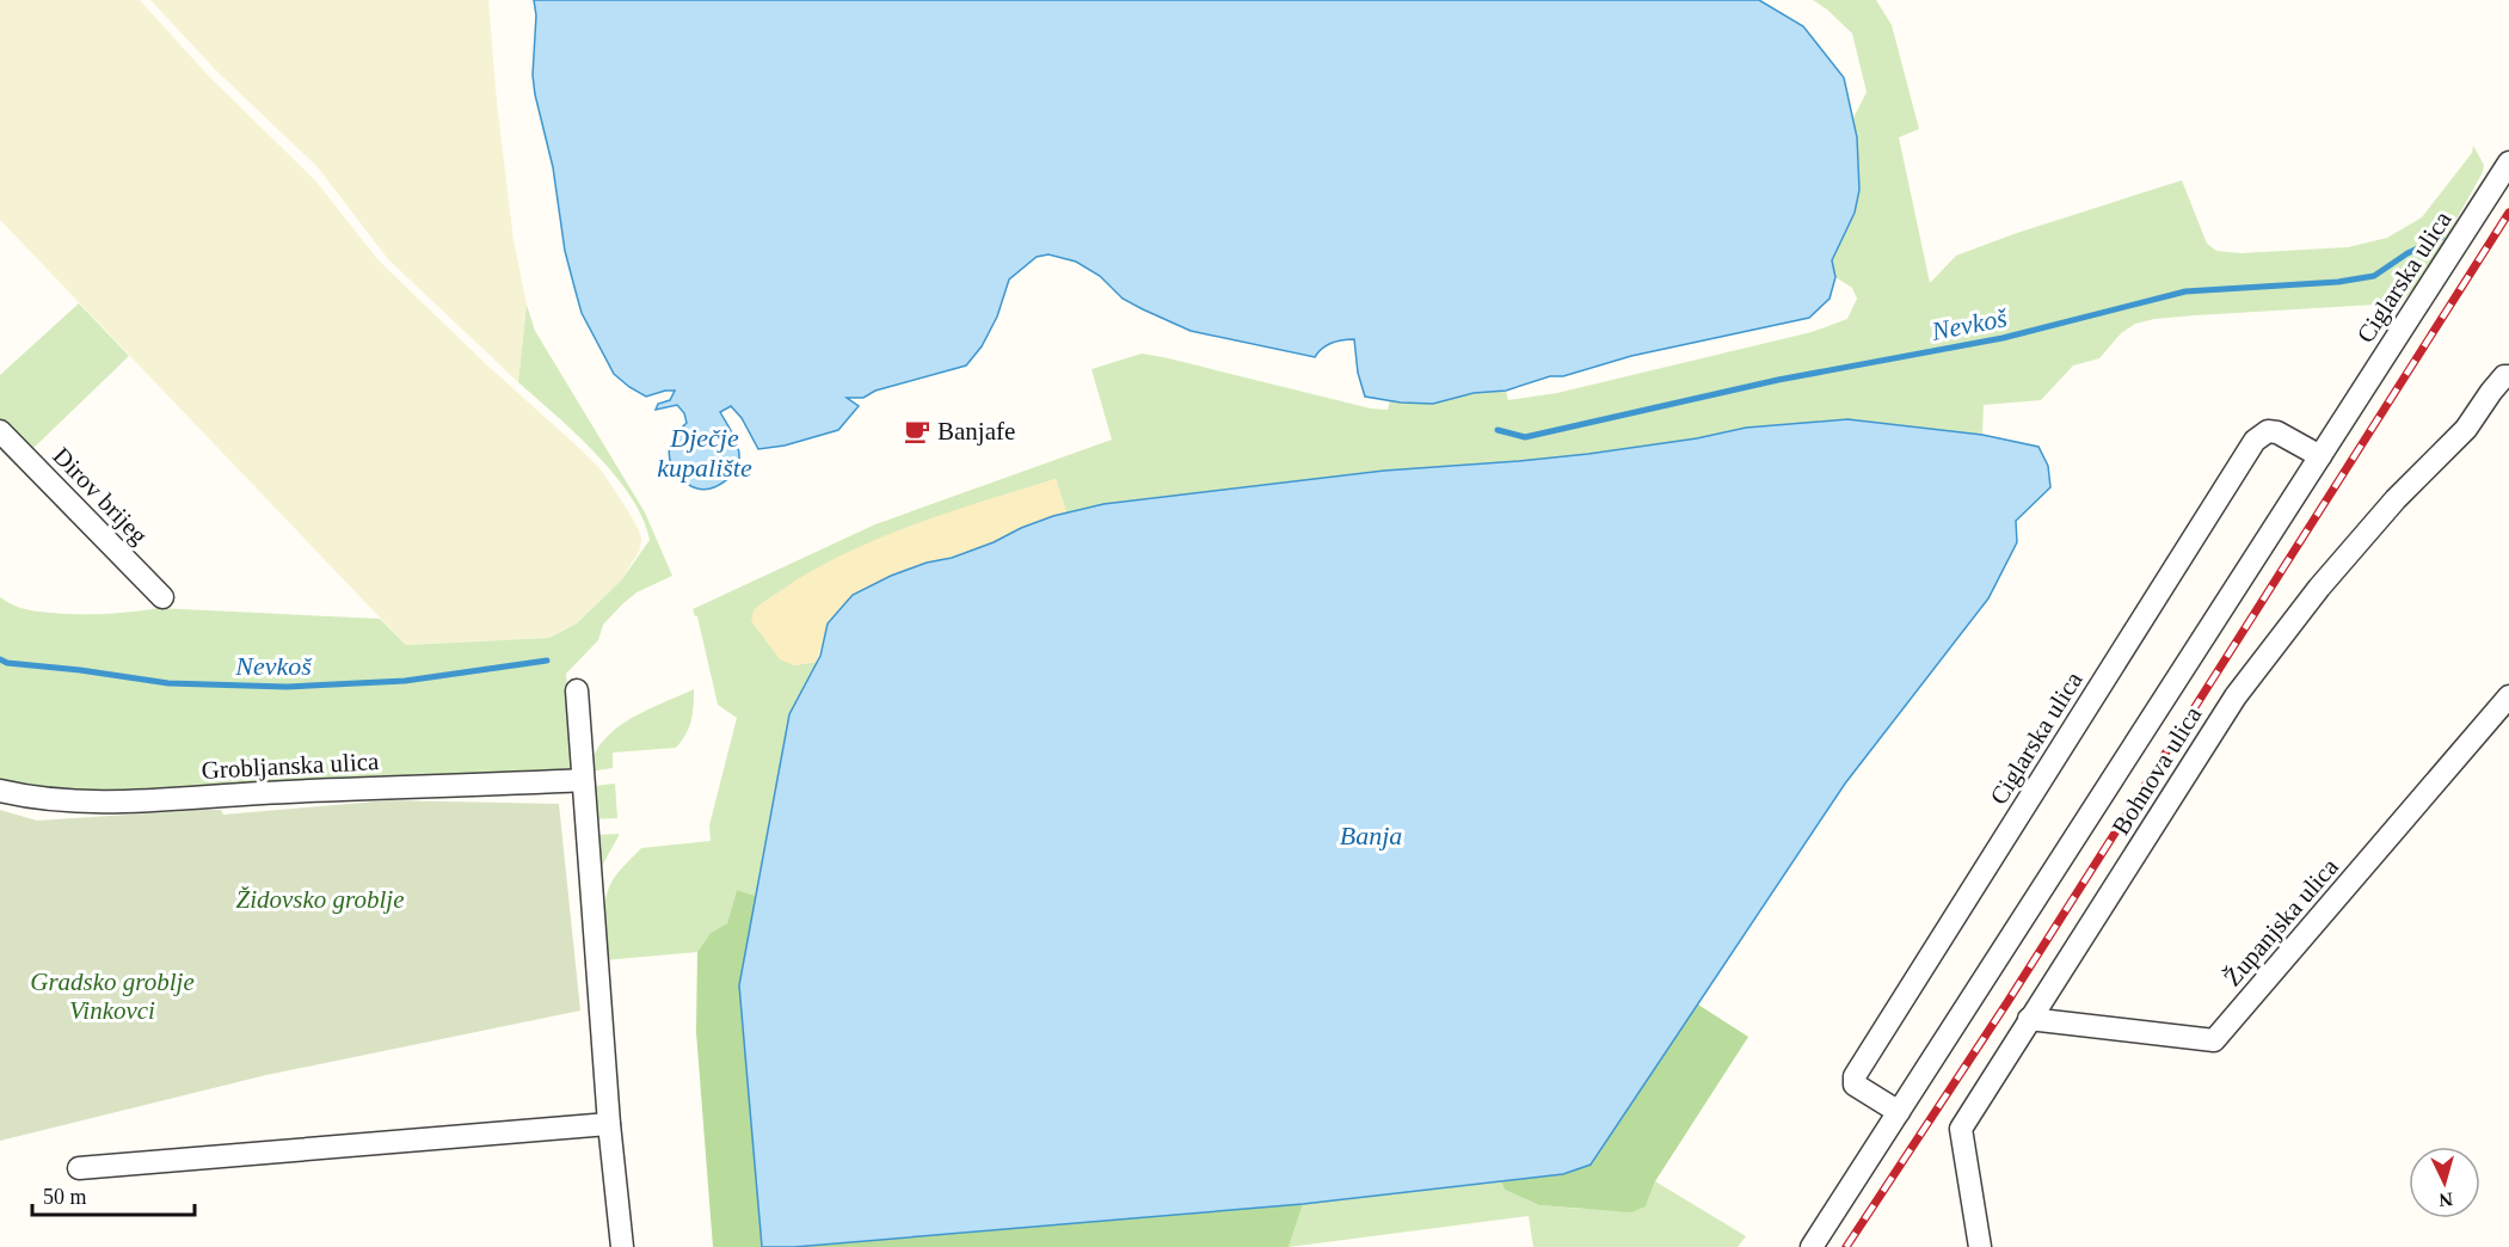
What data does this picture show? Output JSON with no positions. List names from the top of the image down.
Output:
{
  "streets": {
    "street": [
      "Ciglarska ulica",
      "Dirov brijeg",
      "Grobljanska ulica",
      "Bohnova ulica",
      "Županjska ulica"
    ]
  },
  "crossings": [
    ["Bohnova ulica", "Županjska ulica"]
  ],
  "water": ["Nevkoš", "Dječje kupalište", "Banja"],
  "parks": ["Židovsko groblje", "Gradsko groblje Vinkovci"],
  "places": {
    "cafe": ["Banjafe"]
  },
  "scale_bar": "50 m",
  "north": "bottom"
}
